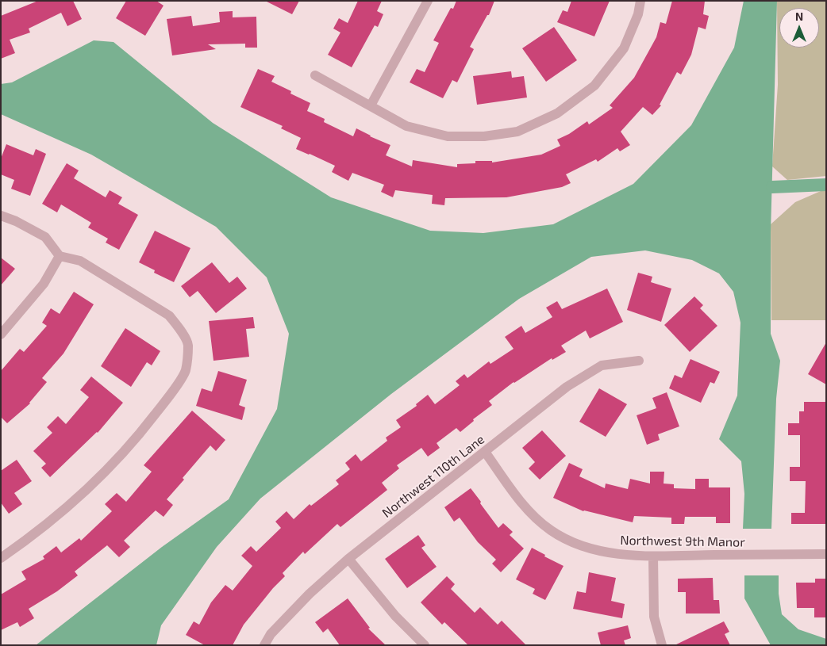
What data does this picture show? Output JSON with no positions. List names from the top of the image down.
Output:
{
  "streets": {
    "street": ["Northwest 110th Lane", "Northwest 9th Manor"]
  },
  "crossings": [
    ["Northwest 110th Lane", "Northwest 9th Manor"]
  ],
  "north": "top"
}
